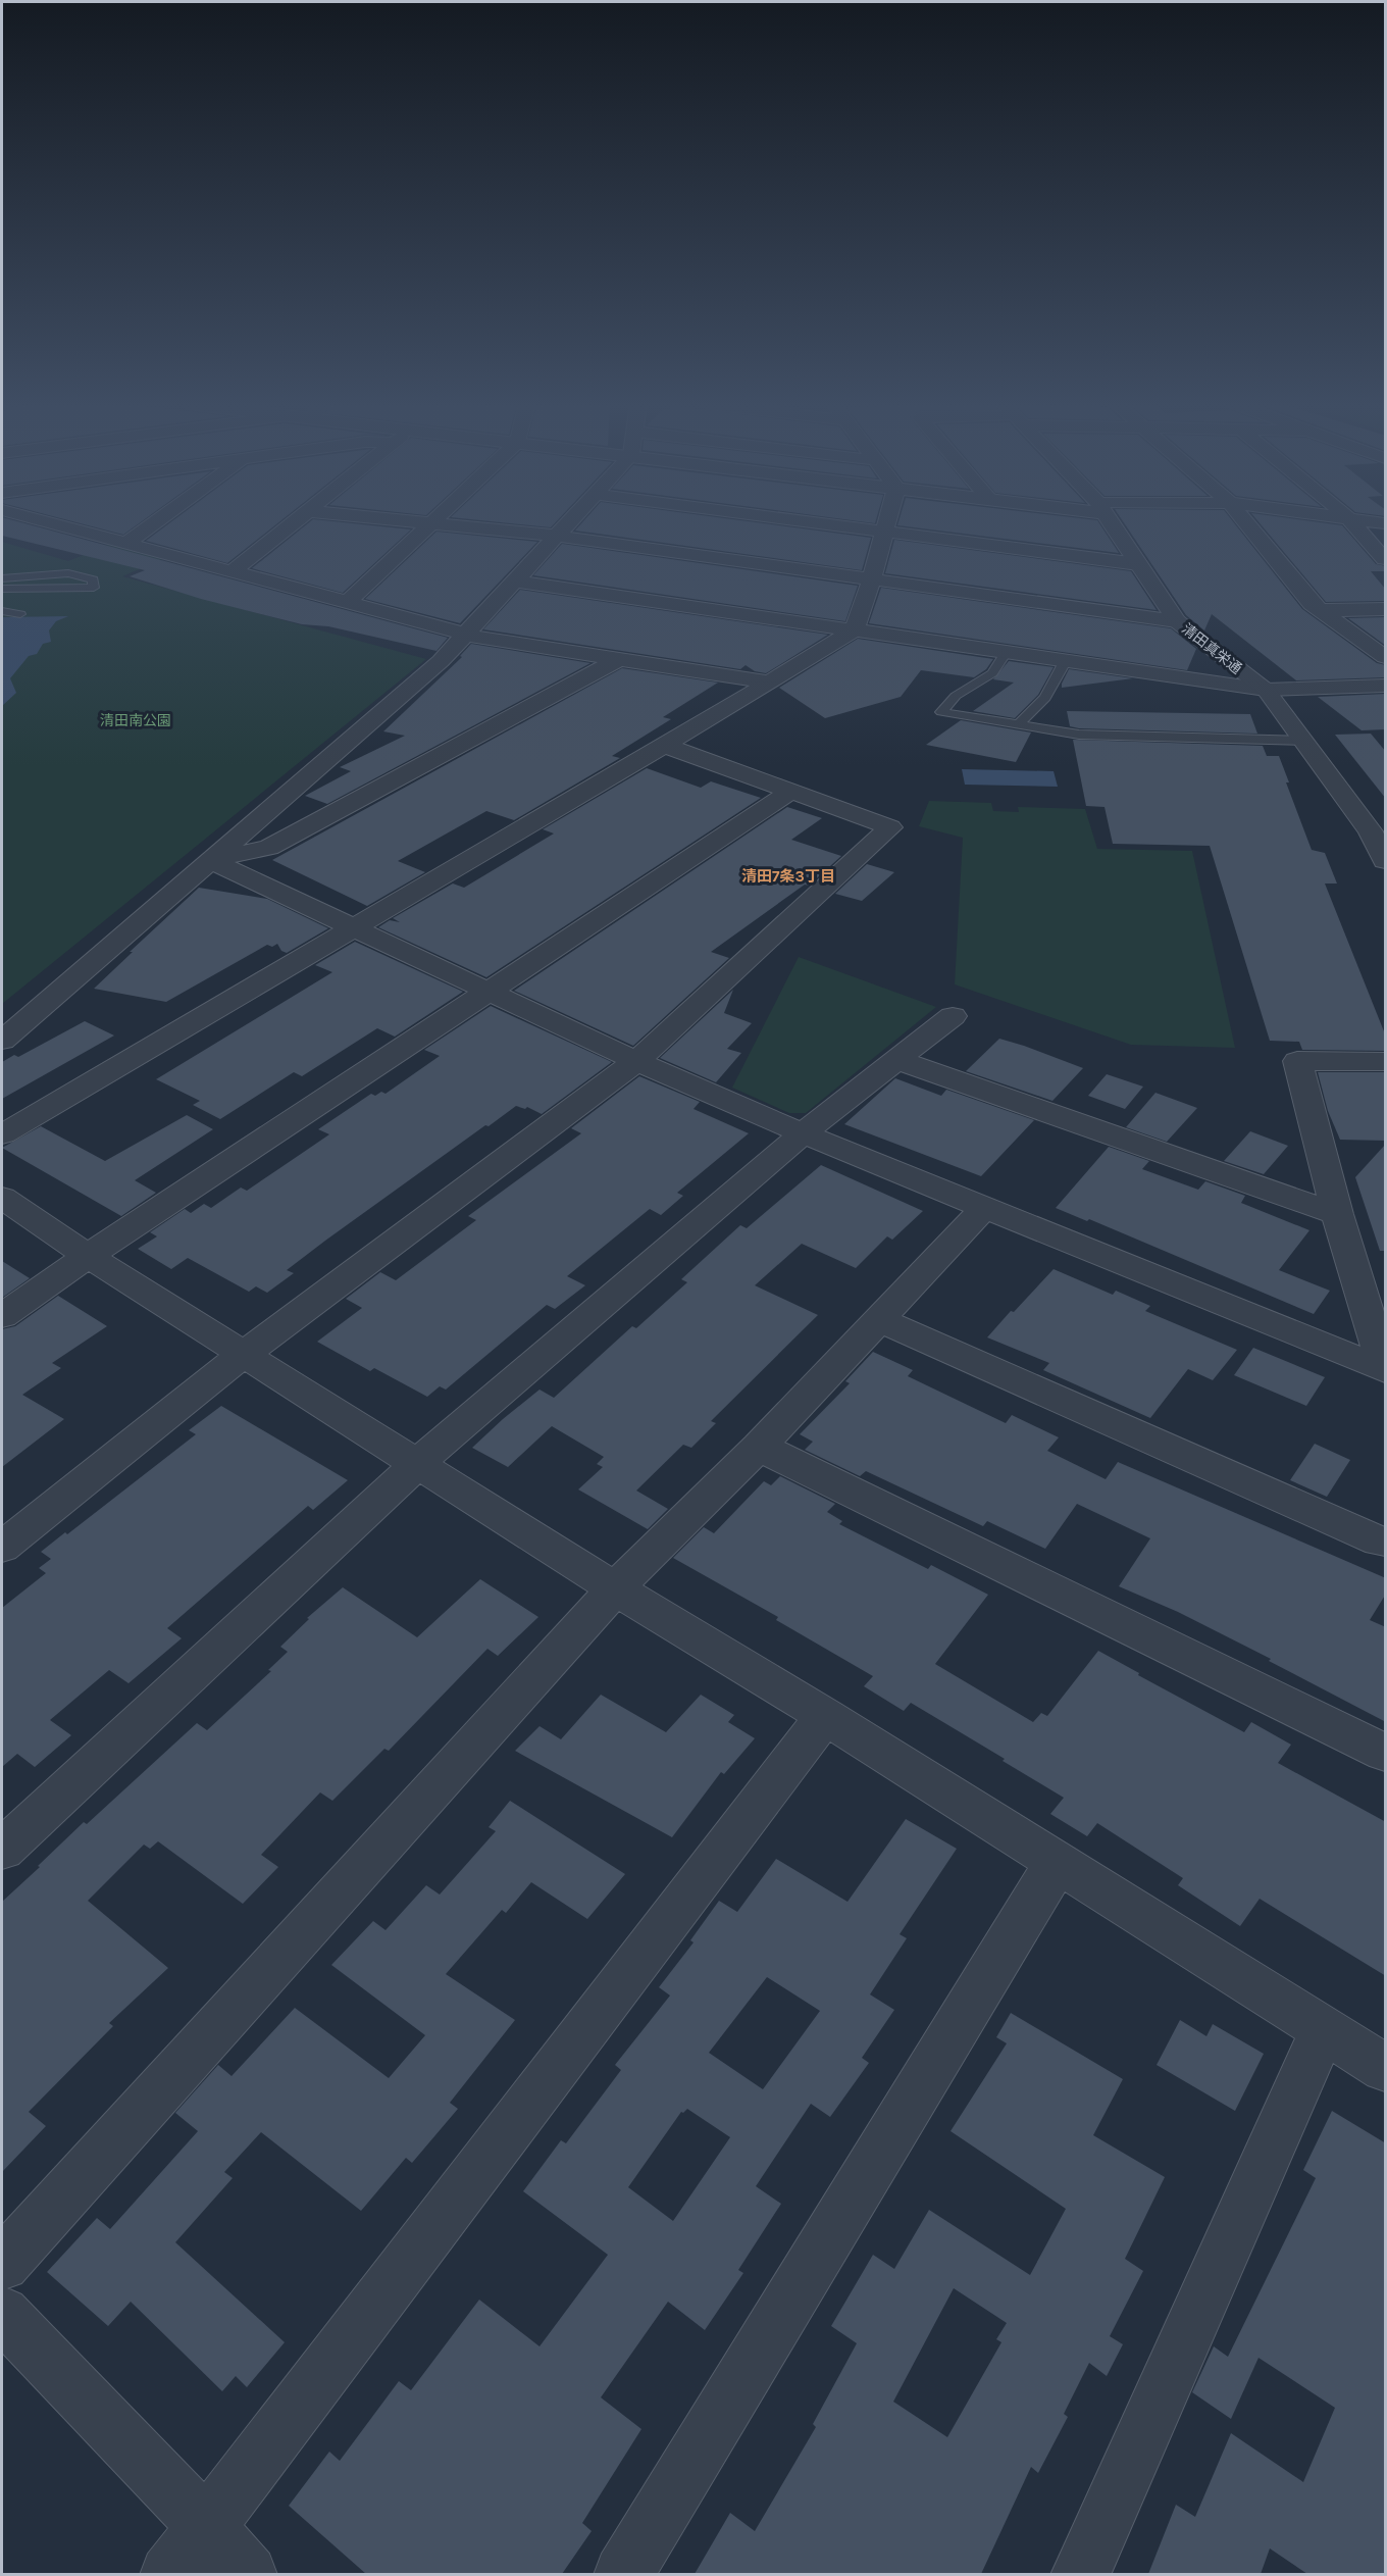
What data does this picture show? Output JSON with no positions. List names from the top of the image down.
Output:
{
  "streets": {
    "street": ["清田真栄通"]
  },
  "districts": ["清田7条3丁目"],
  "parks": ["清田南公園"]
}
